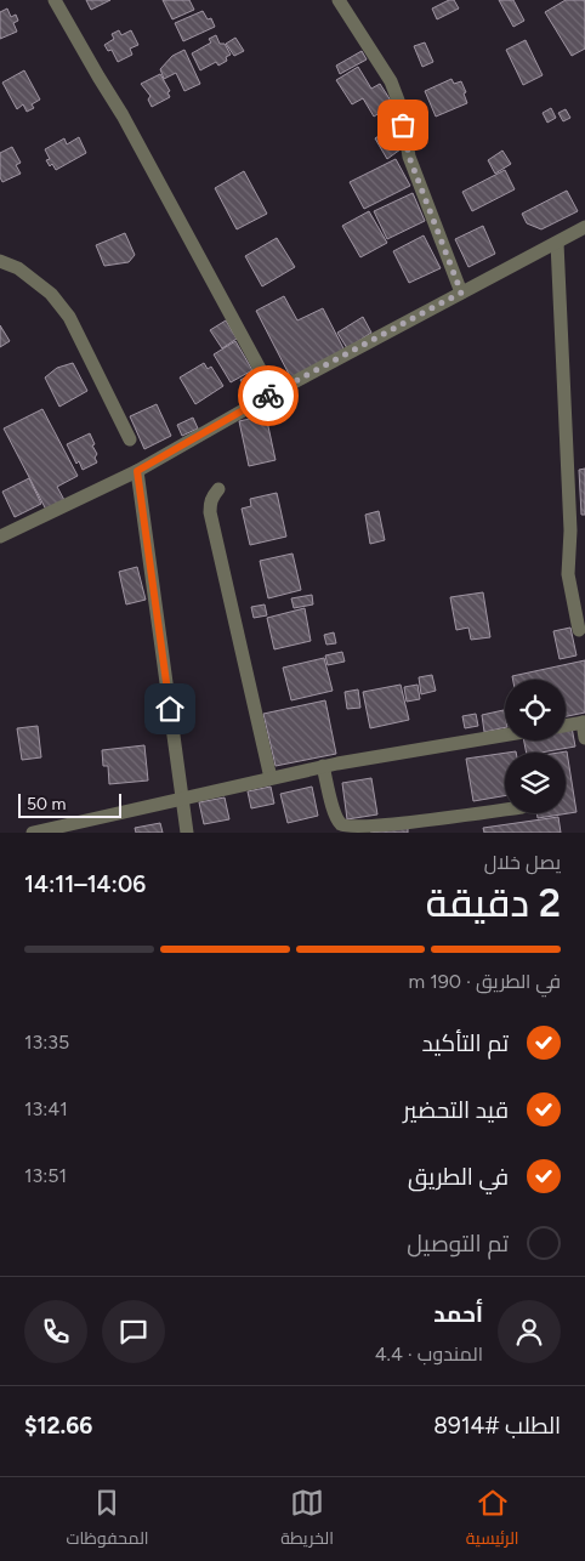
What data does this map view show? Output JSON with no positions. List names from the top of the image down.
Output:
{
  "scale_bar": "50 m",
  "page": {
    "scale": "50 m",
    "heading": ["2 دقيقة", "يصل خلال", "14:06–14:11"],
    "panel": [
      "أحمد",
      "المندوب · 4.4",
      "الطلب #8914",
      "$12.66"
    ],
    "bar": "في الطريق · 190 m",
    "list": [
      ["تم التأكيد", "13:35"],
      ["قيد التحضير", "13:41"],
      ["في الطريق", "13:51"],
      "تم التوصيل"
    ],
    "tabs": ["الرئيسية", "الخريطة", "المحفوظات"]
  }
}
